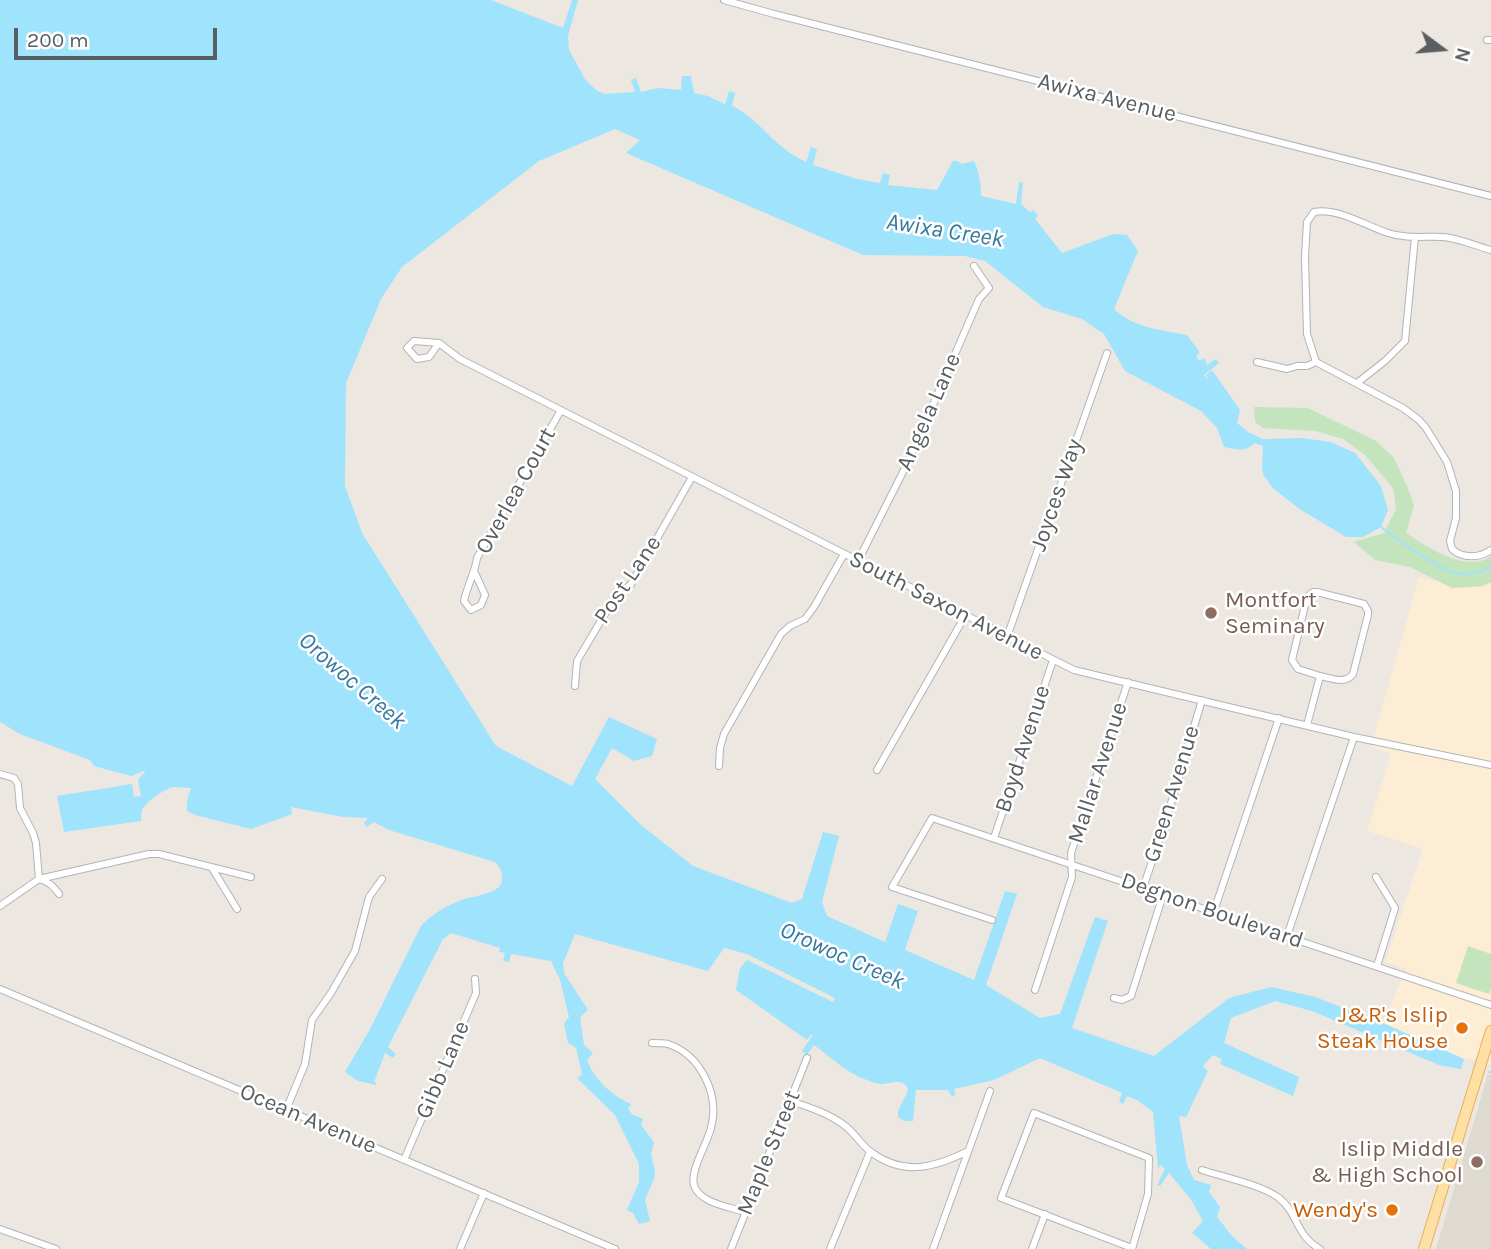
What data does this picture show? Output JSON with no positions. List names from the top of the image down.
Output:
{
  "streets": {
    "street": [
      "Awixa Avenue",
      "Angela Lane",
      "Overlea Court",
      "Joyces Way",
      "Post Lane",
      "South Saxon Avenue",
      "Boyd Avenue",
      "Mallar Avenue",
      "Green Avenue",
      "Degnon Boulevard",
      "Gibb Lane",
      "Ocean Avenue",
      "Maple Street"
    ]
  },
  "crossings": [
    ["Angela Lane", "South Saxon Avenue"],
    ["Overlea Court", "South Saxon Avenue"],
    ["Joyces Way", "South Saxon Avenue"],
    ["Post Lane", "South Saxon Avenue"],
    ["South Saxon Avenue", "Boyd Avenue"],
    ["South Saxon Avenue", "Mallar Avenue"],
    ["South Saxon Avenue", "Green Avenue"],
    ["Boyd Avenue", "Degnon Boulevard"],
    ["Mallar Avenue", "Degnon Boulevard"],
    ["Green Avenue", "Degnon Boulevard"],
    ["Gibb Lane", "Ocean Avenue"]
  ],
  "water": ["Awixa Creek", "Orowoc Creek"],
  "places": [
    "Montfort Seminary",
    "J&R's Islip Steak House",
    "Islip Middle & High School",
    "Wendy's"
  ],
  "scale_bar": "200 m",
  "north": "right"
}
